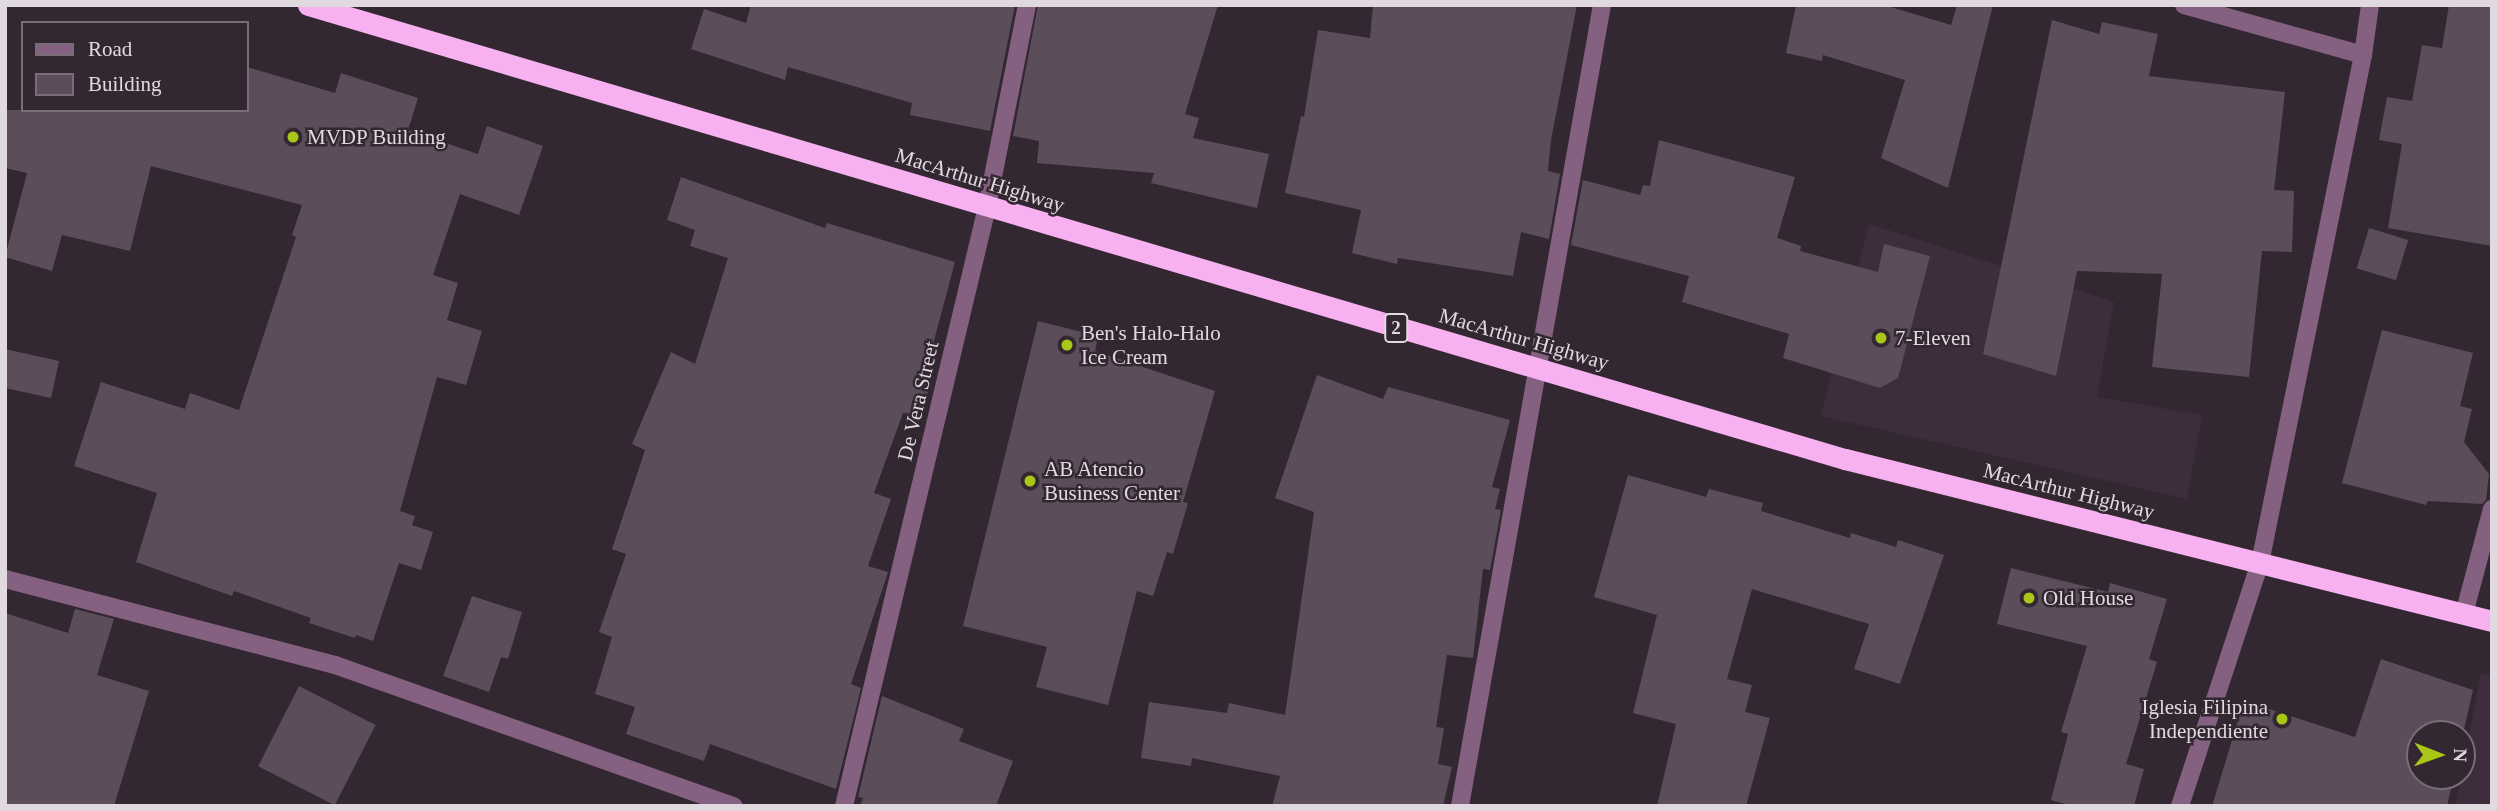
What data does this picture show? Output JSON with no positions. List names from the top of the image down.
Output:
{
  "streets": {
    "highway": ["MacArthur Highway", "2"],
    "street": ["De Vera Street"]
  },
  "crossings": [
    ["MacArthur Highway", "De Vera Street"]
  ],
  "places": [
    "MVDP Building",
    "7-Eleven",
    "Ben's Halo-Halo Ice Cream",
    "AB Atencio Business Center",
    "Old House",
    "Iglesia Filipina Independiente"
  ],
  "legend": ["Road", "Building"],
  "north": "right"
}
